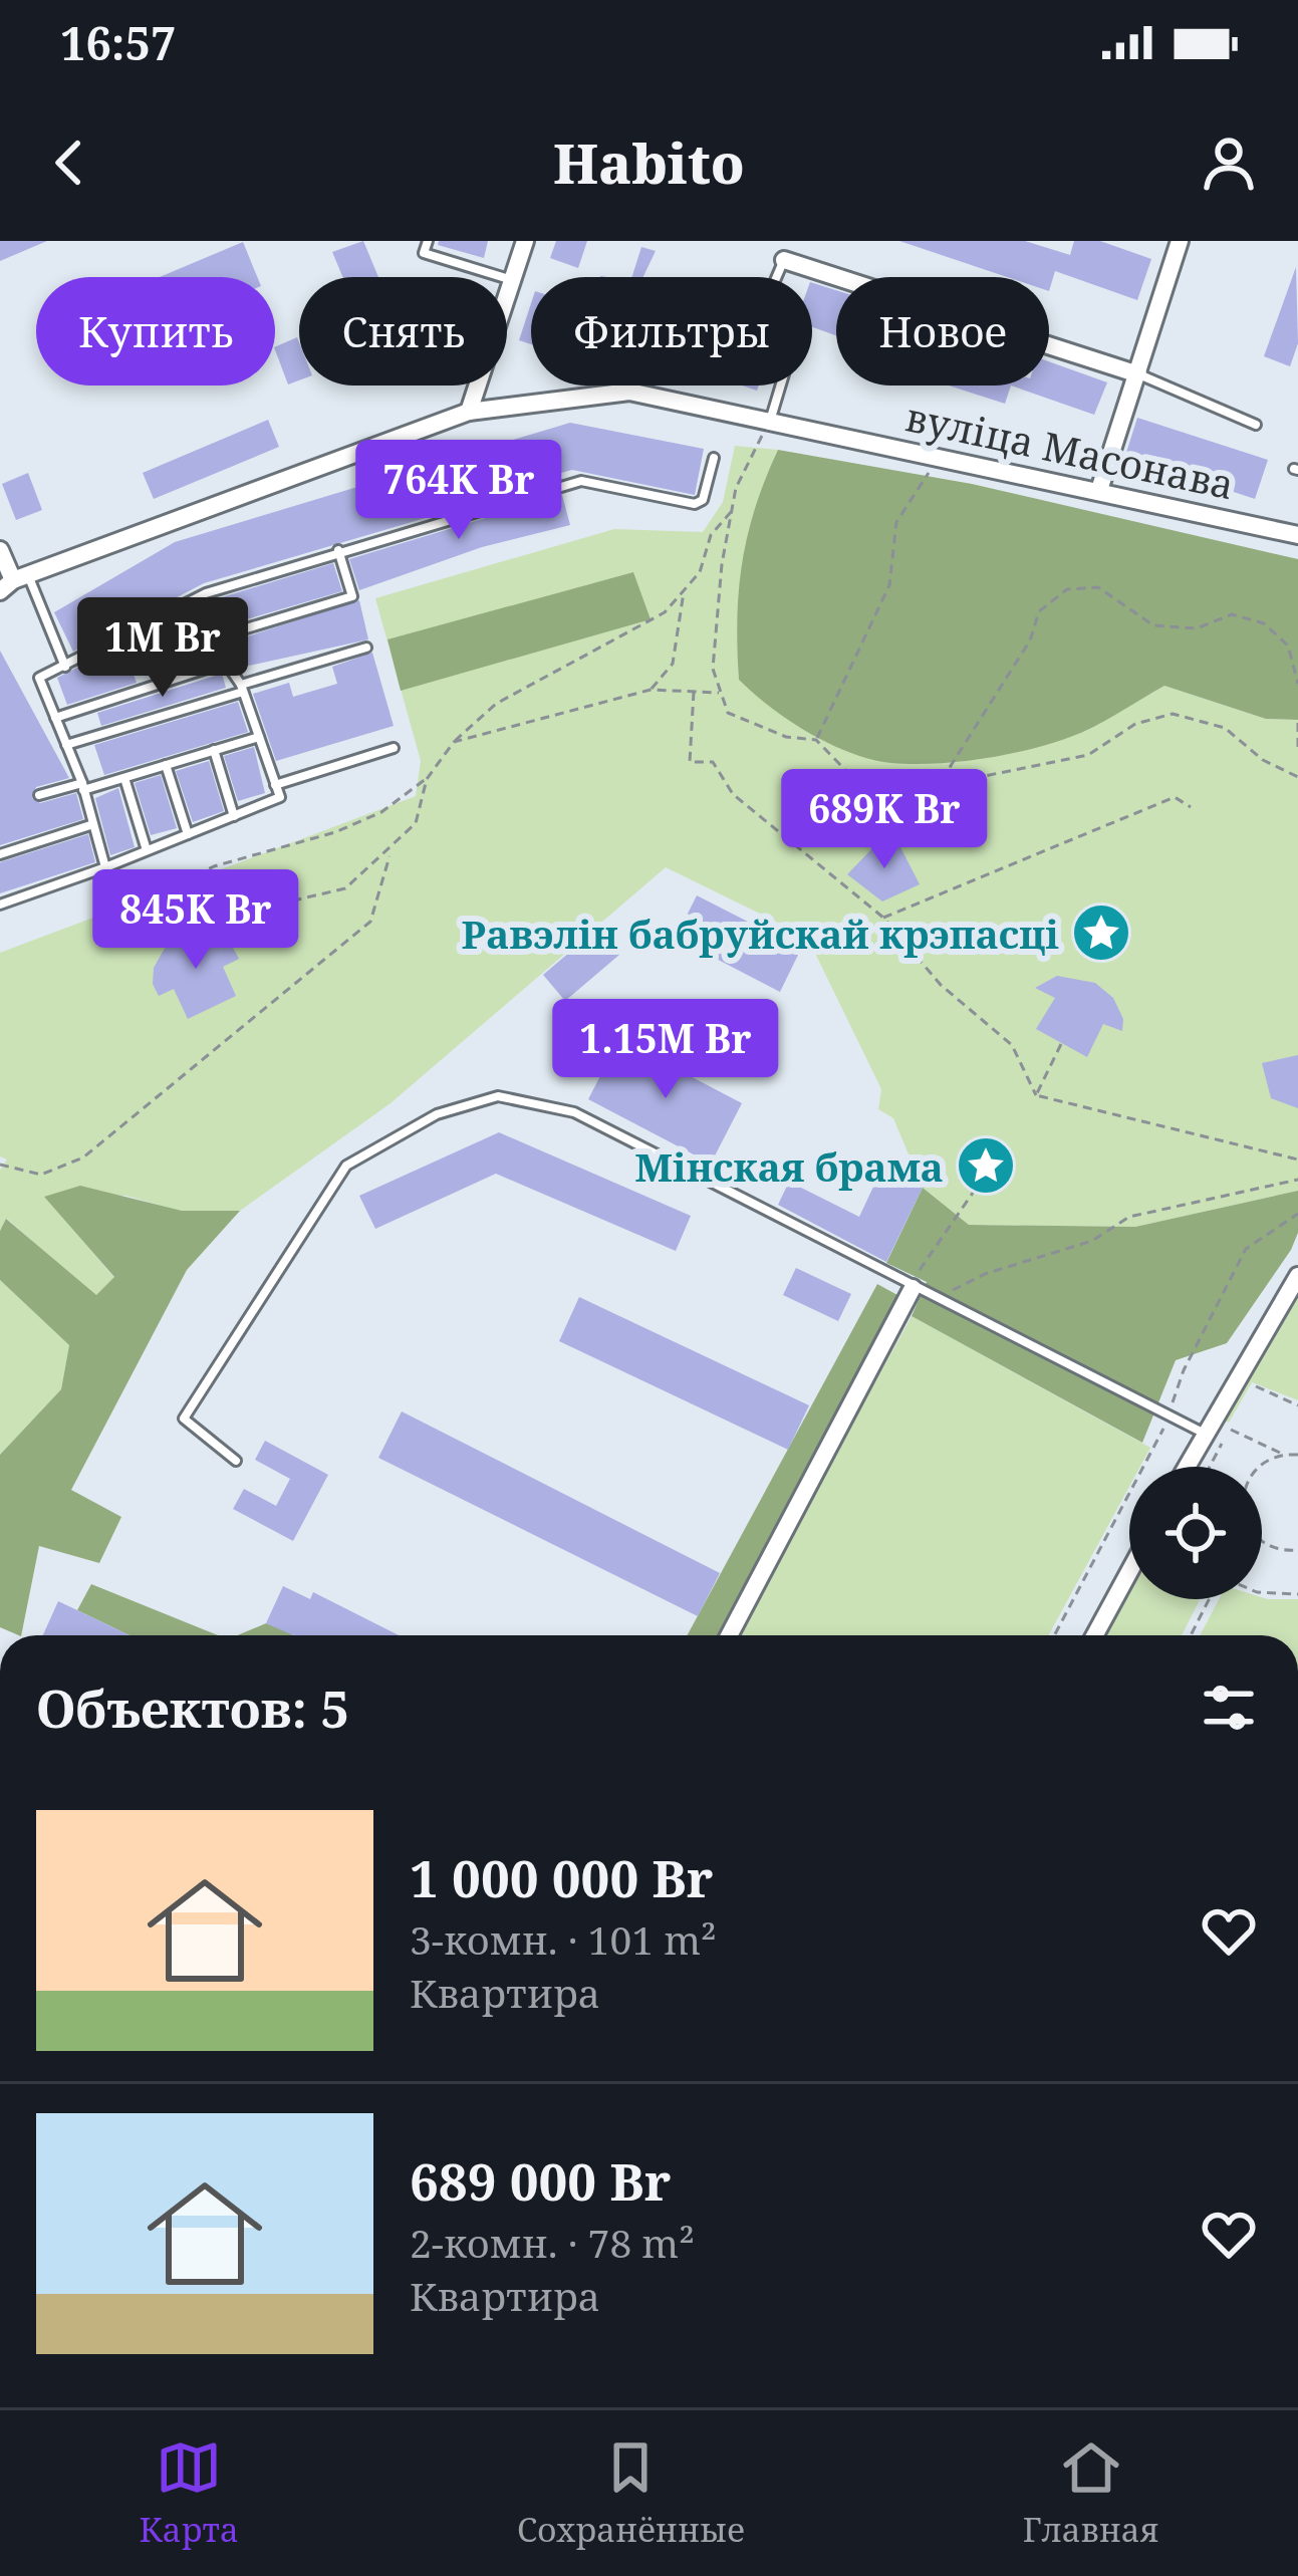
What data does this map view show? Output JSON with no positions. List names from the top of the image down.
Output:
{
  "streets": {
    "street": ["вуліца Масонава"]
  },
  "places": {
    "place": ["Равэлін бабруйскай крэпасці", "Мінская брама"]
  },
  "page": {
    "status": "16:57",
    "header": "Habito",
    "chip": [
      "Купить",
      "Снять",
      "Фильтры",
      "Новое"
    ],
    "price": [
      "764K Br",
      "1M Br",
      "689K Br",
      "845K Br",
      "1.15M Br"
    ],
    "heading": "Объектов: 5",
    "list": [
      {
        "name": "1 000 000 Br",
        "note": "3-комн. · 101 m² · Квартира"
      },
      {
        "name": "689 000 Br",
        "note": "2-комн. · 78 m² · Квартира"
      }
    ],
    "tabs": ["Карта", "Сохранённые", "Главная"]
  }
}
